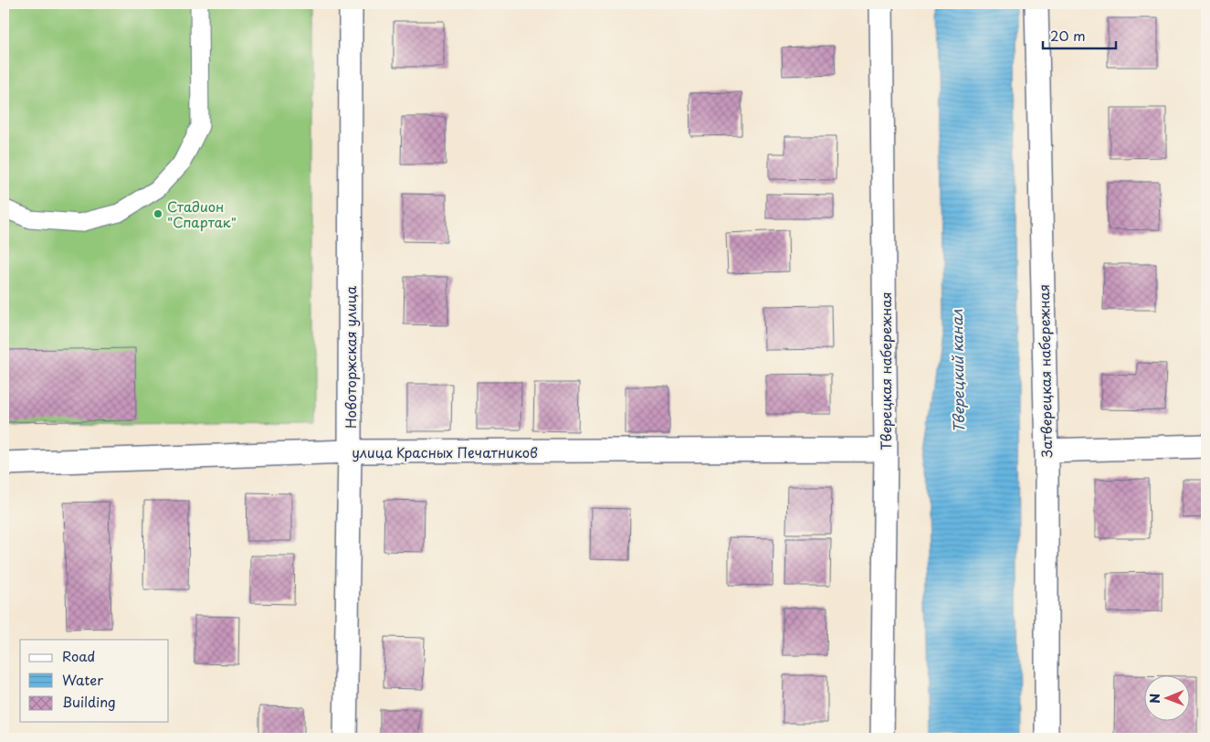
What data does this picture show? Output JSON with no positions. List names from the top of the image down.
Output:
{
  "streets": {
    "street": [
      "Новоторжская улица",
      "Тверецкая набережная",
      "Затверецкая набережная",
      "улица Красных Печатников"
    ]
  },
  "crossings": [
    ["Новоторжская улица", "улица Красных Печатников"],
    ["Тверецкая набережная", "улица Красных Печатников"]
  ],
  "water": ["Тверецкий канал"],
  "places": ["Стадион \"Спартак\""],
  "legend": ["Road", "Water", "Building"],
  "scale_bar": "20 m",
  "north": "left"
}
